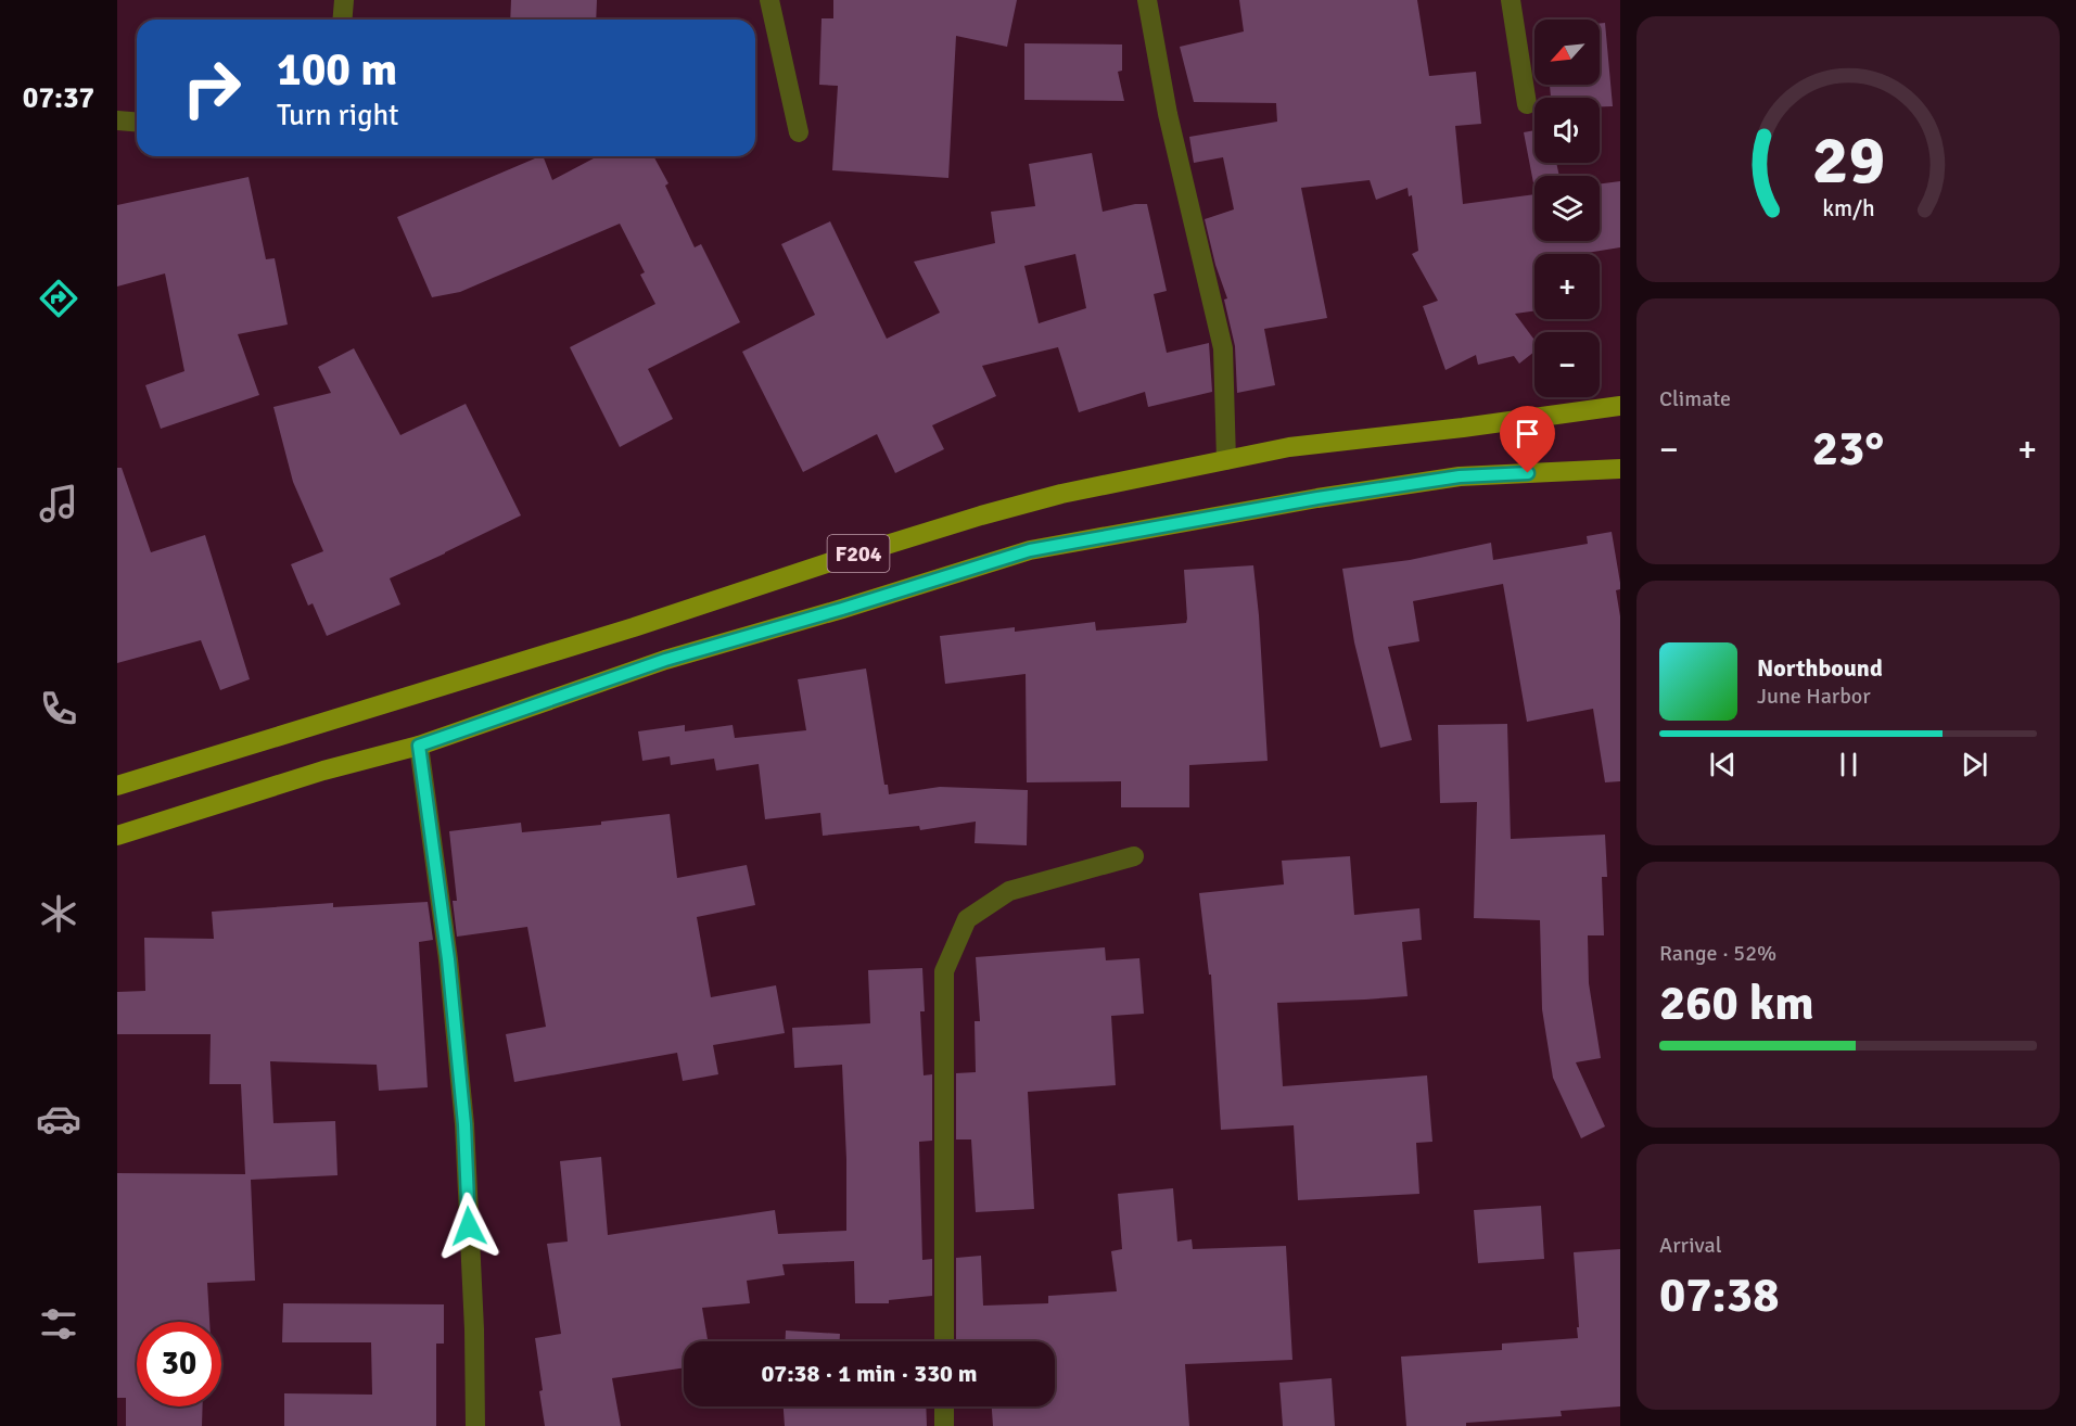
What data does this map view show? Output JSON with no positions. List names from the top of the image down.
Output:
{
  "streets": {
    "main road": ["F204"]
  },
  "north": "bottom left",
  "page": {
    "tabs": "07:37",
    "map_buttons": ["+", "−"],
    "turn": ["100 m", "Turn right"],
    "tile": [
      "Climate",
      ["Range · 52%", "260 km"],
      ["Arrival", "07:38"]
    ],
    "heat": ["−", "23°", "+"],
    "song": ["Northbound", "June Harbor"],
    "limit": "30",
    "trip": "07:38 · 1 min · 330 m",
    "gauge": ["29", "km/h"]
  }
}
